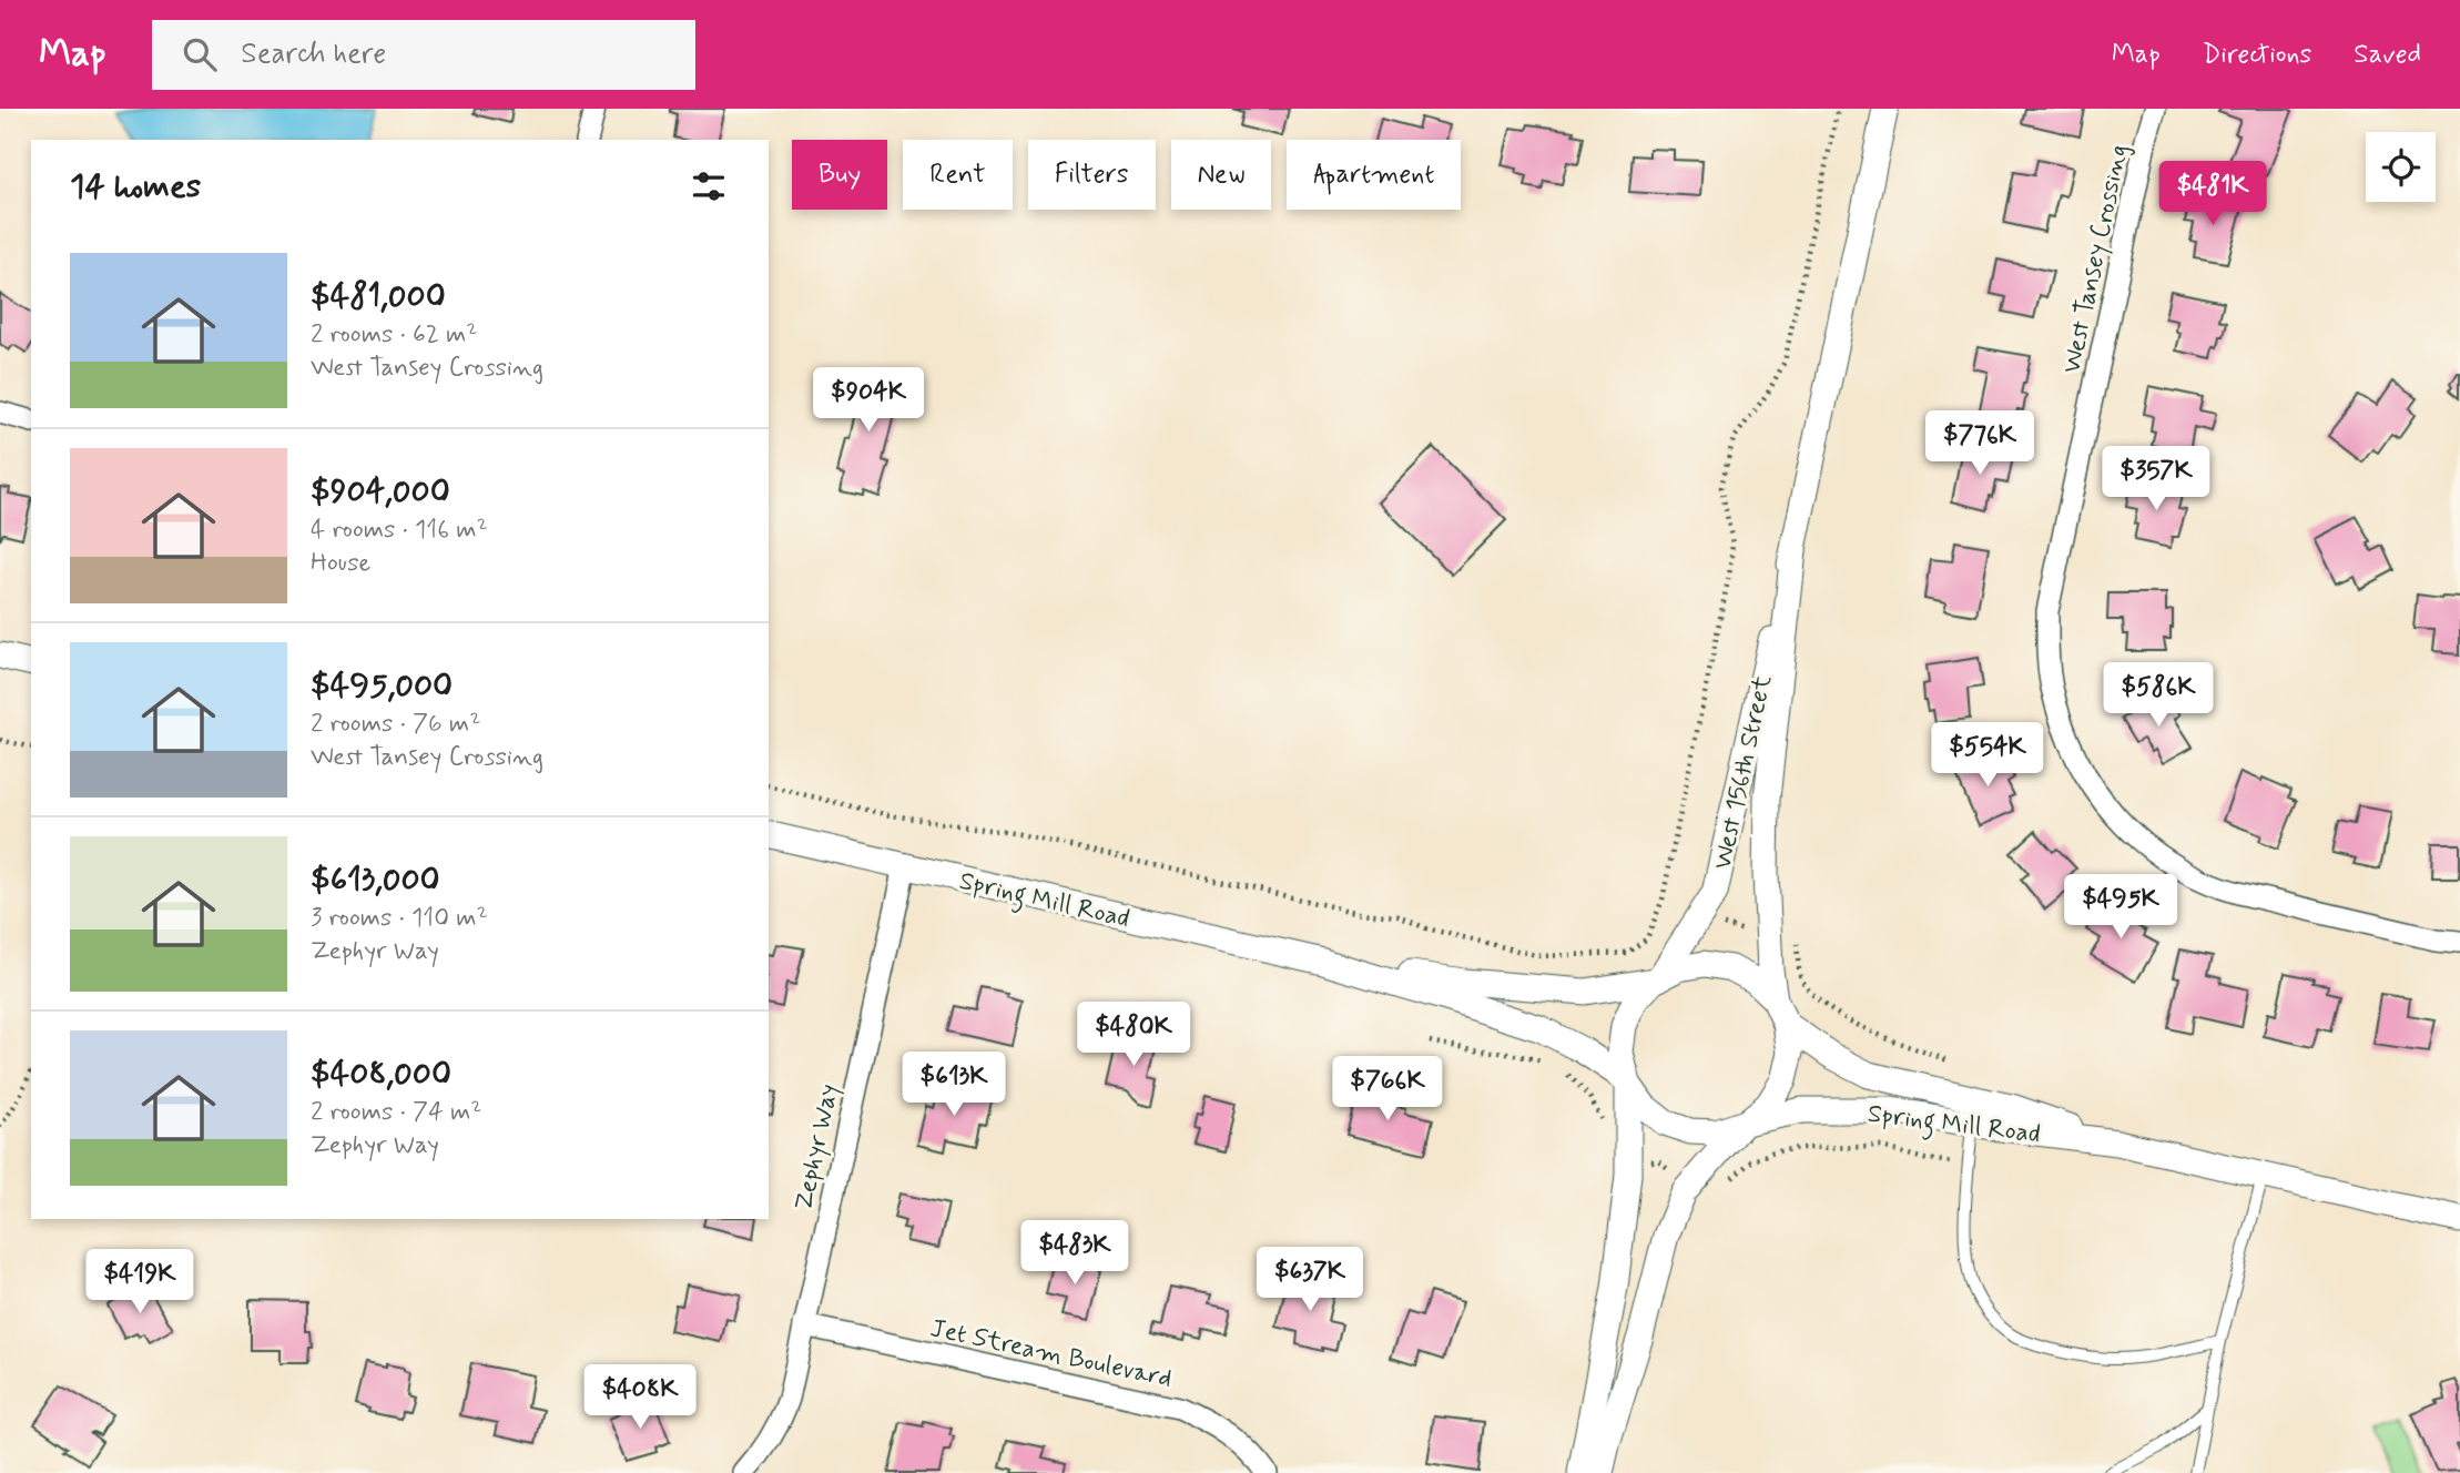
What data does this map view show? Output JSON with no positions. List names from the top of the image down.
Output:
{
  "streets": {
    "street": [
      "West Tansey Crossing",
      "West 156th Street",
      "Spring Mill Road",
      "Zephyr Way",
      "Jet Stream Boulevard"
    ]
  },
  "crossings": [
    ["West 156th Street", "Spring Mill Road"],
    ["Spring Mill Road", "Zephyr Way"],
    ["Zephyr Way", "Jet Stream Boulevard"]
  ],
  "page": {
    "header": "Map",
    "search": "Search here",
    "nav": ["Map", "Directions", "Saved"],
    "chip": [
      "Buy",
      "Rent",
      "Filters",
      "New",
      "Apartment"
    ],
    "heading": "14 homes",
    "price": [
      "$481K",
      "$904K",
      "$776K",
      "$357K",
      "$586K",
      "$554K",
      "$495K",
      "$480K",
      "$613K",
      "$766K",
      "$483K",
      "$637K",
      "$419K",
      "$408K"
    ],
    "list": [
      {
        "name": "$481,000",
        "note": "2 rooms · 62 m² · West Tansey Crossing"
      },
      {
        "name": "$904,000",
        "note": "4 rooms · 116 m² · House"
      },
      {
        "name": "$495,000",
        "note": "2 rooms · 76 m² · West Tansey Crossing"
      },
      {
        "name": "$613,000",
        "note": "3 rooms · 110 m² · Zephyr Way"
      },
      {
        "name": "$408,000",
        "note": "2 rooms · 74 m² · Zephyr Way"
      }
    ]
  }
}
